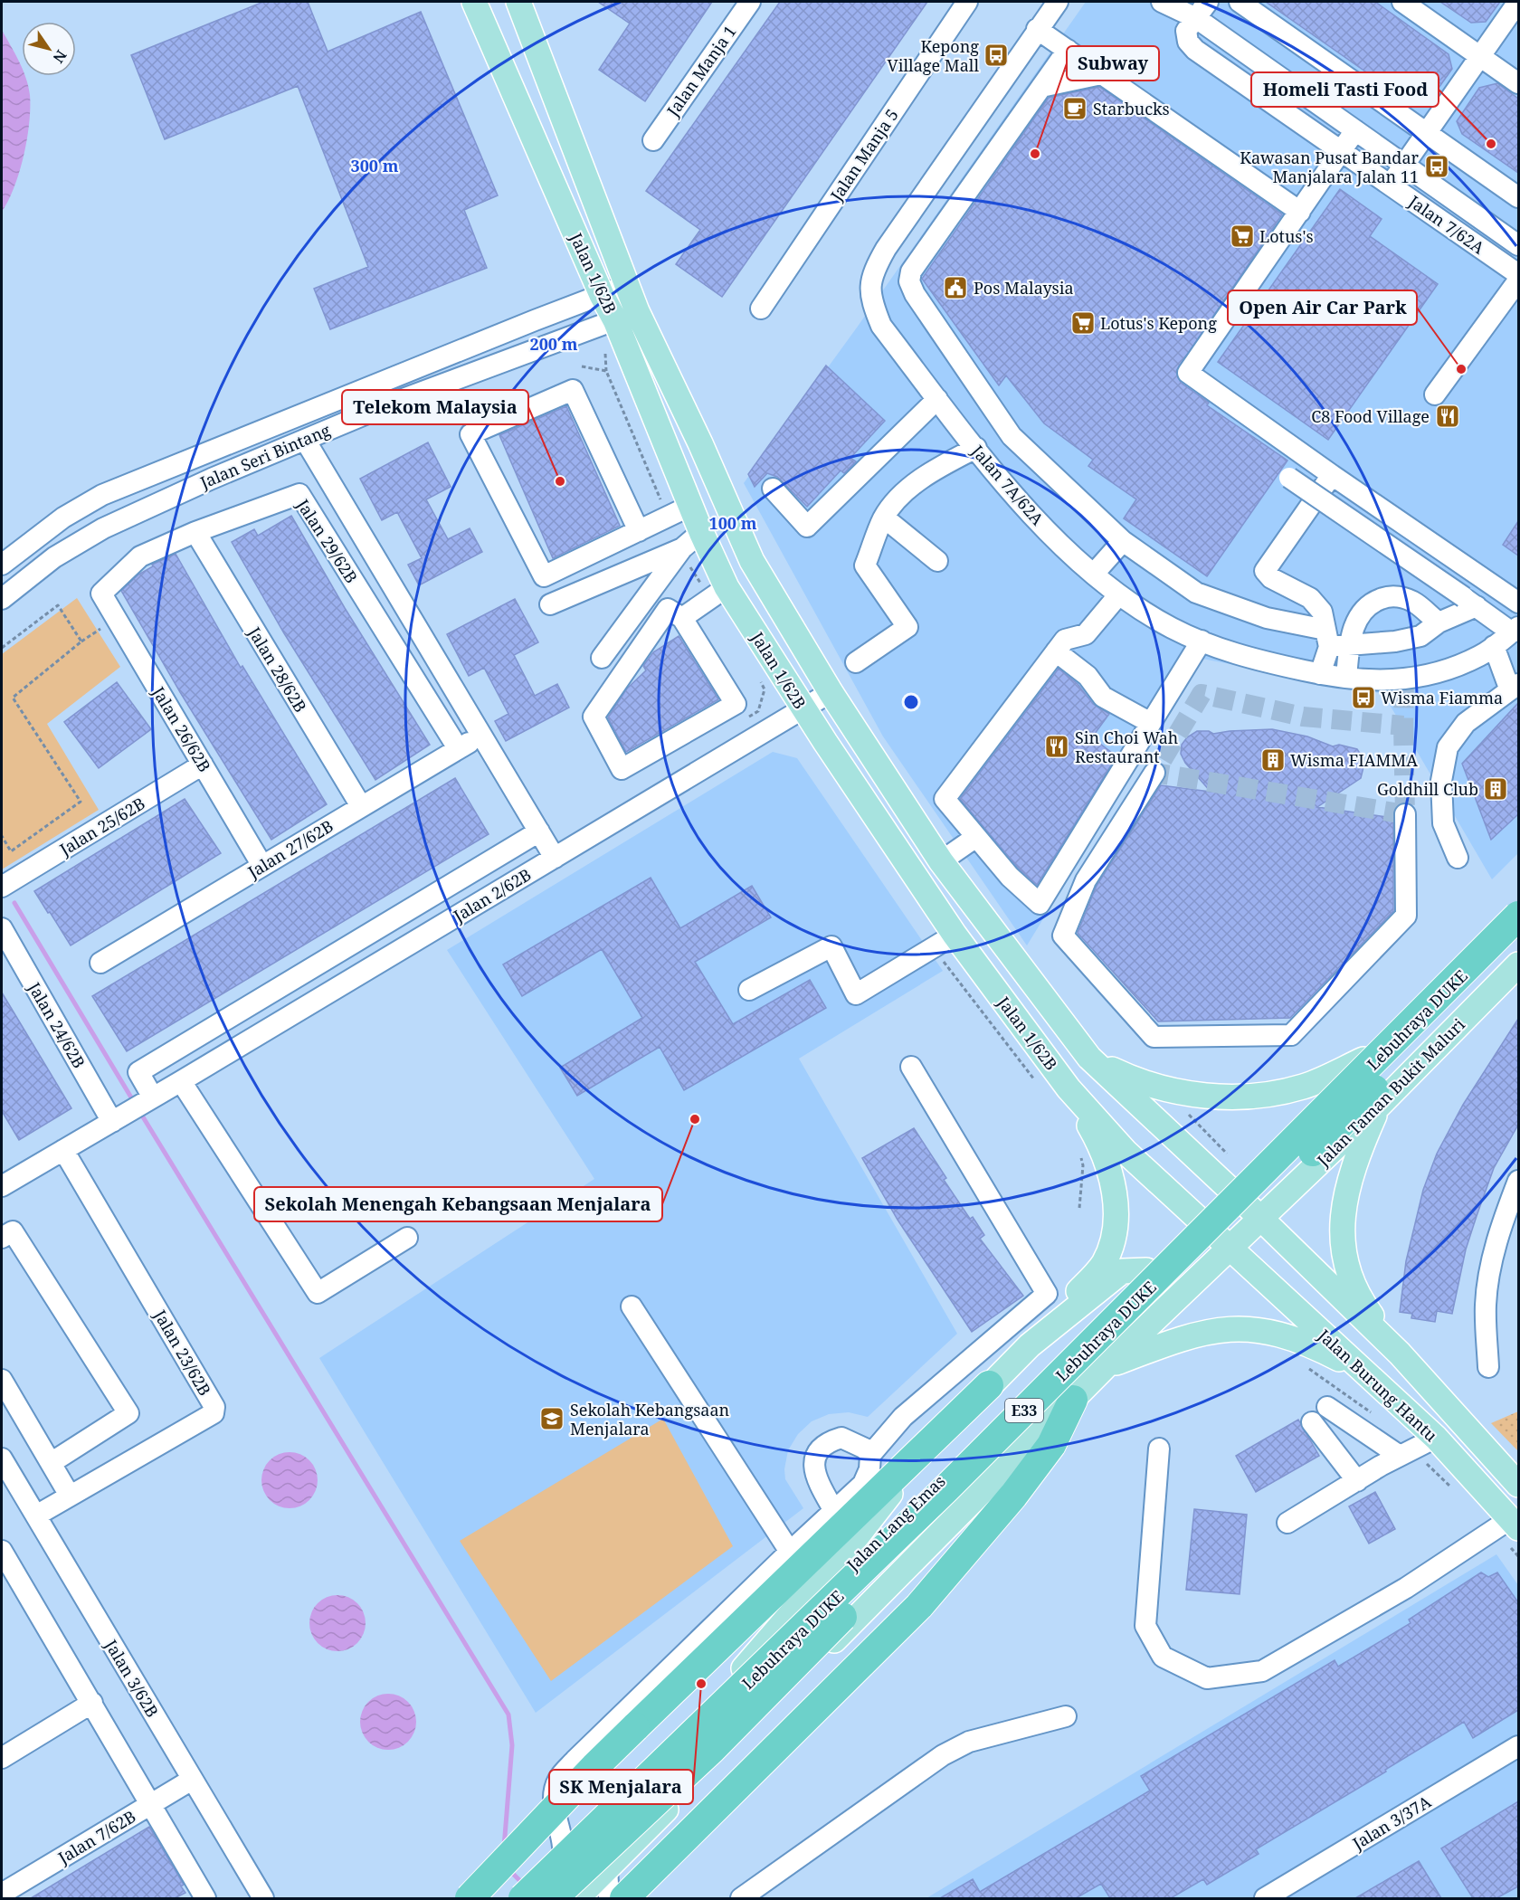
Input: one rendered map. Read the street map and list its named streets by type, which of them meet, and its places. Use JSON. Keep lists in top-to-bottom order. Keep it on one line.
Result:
{"streets":{"highway":["Lebuhraya DUKE","E33"],"main road":["Jalan 1/62B","Jalan Taman Bukit Maluri","Jalan Burung Hantu","Jalan Lang Emas"],"street":["Jalan Manja 1","Jalan Manja 5","Jalan 7/62A","Jalan Seri Bintang","Jalan 7A/62A","Jalan 29/62B","Jalan 28/62B","Jalan 26/62B","Jalan 25/62B","Jalan 27/62B","Jalan 2/62B","Jalan 24/62B","Jalan 23/62B","Jalan 3/62B","Jalan 3/37A","Jalan 7/62B"]},"crossings":[["Jalan 1/62B","Jalan Seri Bintang"],["Jalan 1/62B","Jalan 2/62B"],["Jalan 1/62B","Jalan Taman Bukit Maluri"],["Jalan 1/62B","Jalan Burung Hantu"],["Jalan 1/62B","Jalan Lang Emas"],["Jalan Seri Bintang","Jalan 29/62B"],["Jalan 29/62B","Jalan 28/62B"],["Jalan 29/62B","Jalan 26/62B"],["Jalan 29/62B","Jalan 27/62B"],["Jalan 29/62B","Jalan 2/62B"],["Jalan 28/62B","Jalan 27/62B"],["Jalan 26/62B","Jalan 25/62B"],["Jalan 26/62B","Jalan 27/62B"],["Jalan 2/62B","Jalan 24/62B"],["Jalan 2/62B","Jalan 23/62B"],["Lebuhraya DUKE","Jalan Lang Emas"],["Jalan Taman Bukit Maluri","Jalan Burung Hantu"],["Jalan 3/62B","Jalan 7/62B"]],"places":{"bus stop":["Kepong Village Mall","Kawasan Pusat Bandar Manjalara Jalan 11","Wisma Fiamma"],"cafe":["Starbucks"],"other":["Homeli Tasti Food","Subway","Open Air Car Park","Telekom Malaysia","Sekolah Menengah Kebangsaan Menjalara","SK Menjalara"],"supermarket":["Lotus's","Lotus's Kepong"],"public building":["Pos Malaysia"],"restaurant":["C8 Food Village","Sin Choi Wah Restaurant"],"building":["Wisma FIAMMA","Goldhill Club"],"school or university":["Sekolah Kebangsaan Menjalara"]},"north":"bottom right","rings":["300 m","200 m","100 m"]}
